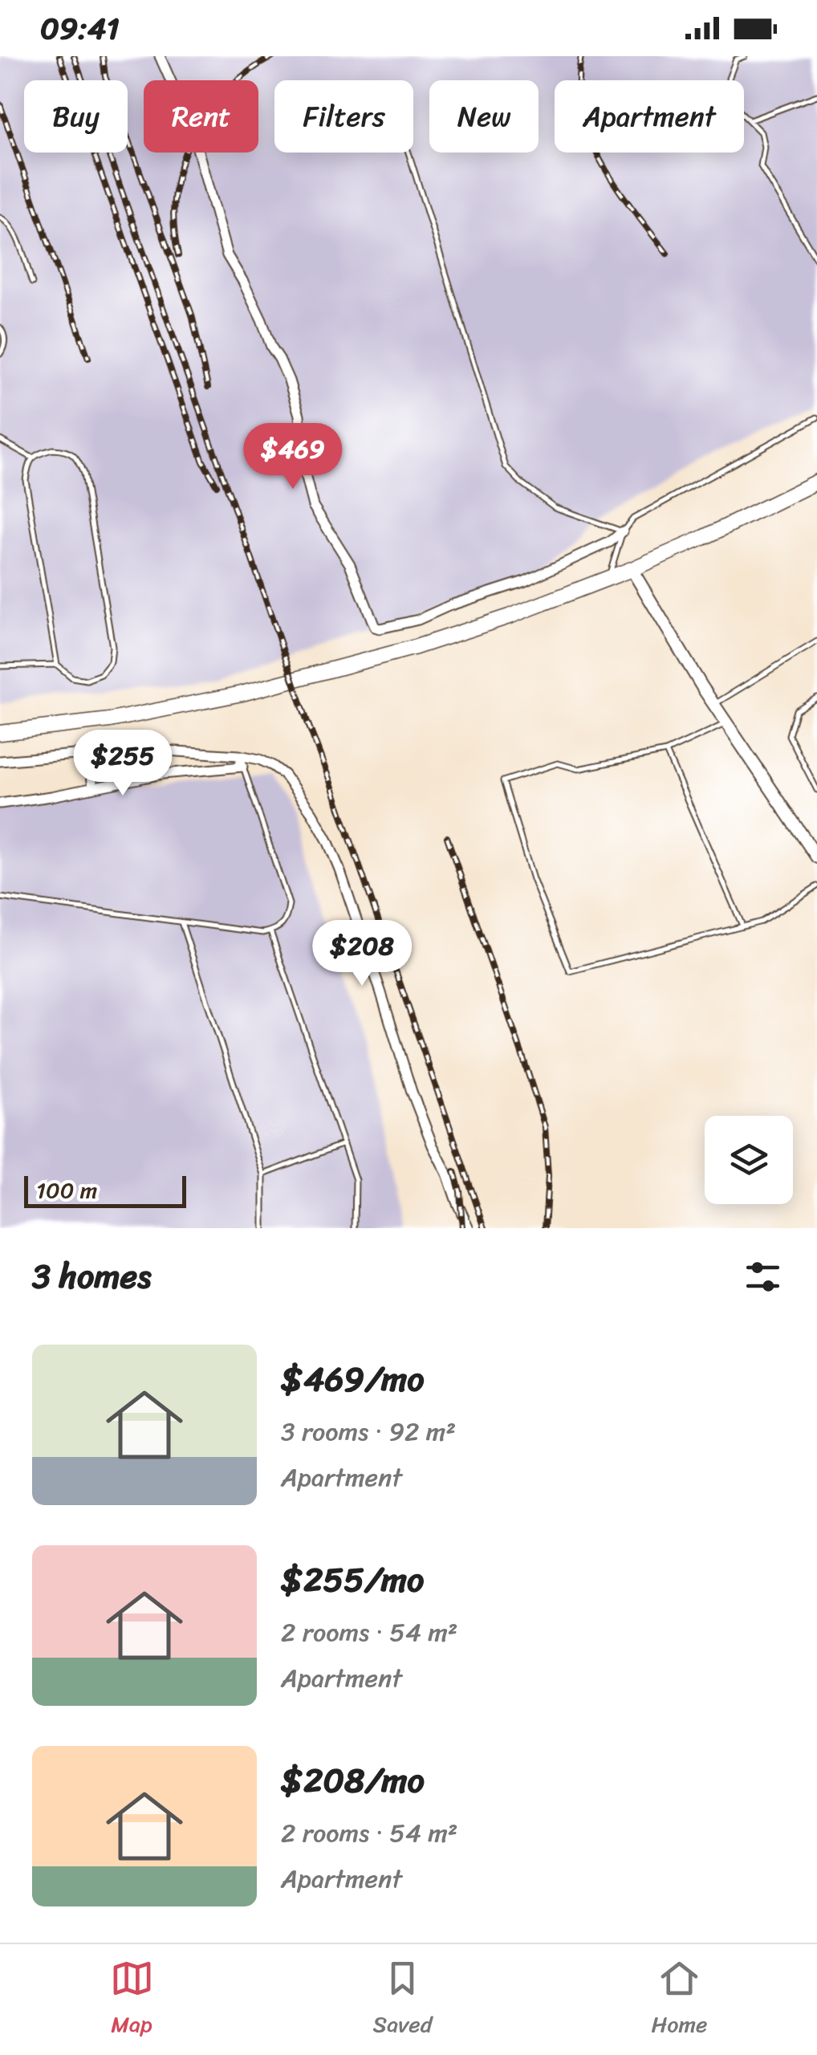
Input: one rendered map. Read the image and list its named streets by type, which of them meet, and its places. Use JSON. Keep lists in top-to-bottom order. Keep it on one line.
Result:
{"scale_bar":"100 m","page":{"status":"09:41","chip":["Buy","Rent","Filters","New","Apartment"],"price":["$469","$255","$208"],"scale":"100 m","heading":"3 homes","list":[{"name":"$469/mo","note":"3 rooms · 92 m² · Apartment"},{"name":"$255/mo","note":"2 rooms · 54 m² · Apartment"},{"name":"$208/mo","note":"2 rooms · 54 m² · Apartment"}],"tabs":["Map","Saved","Home"]}}
